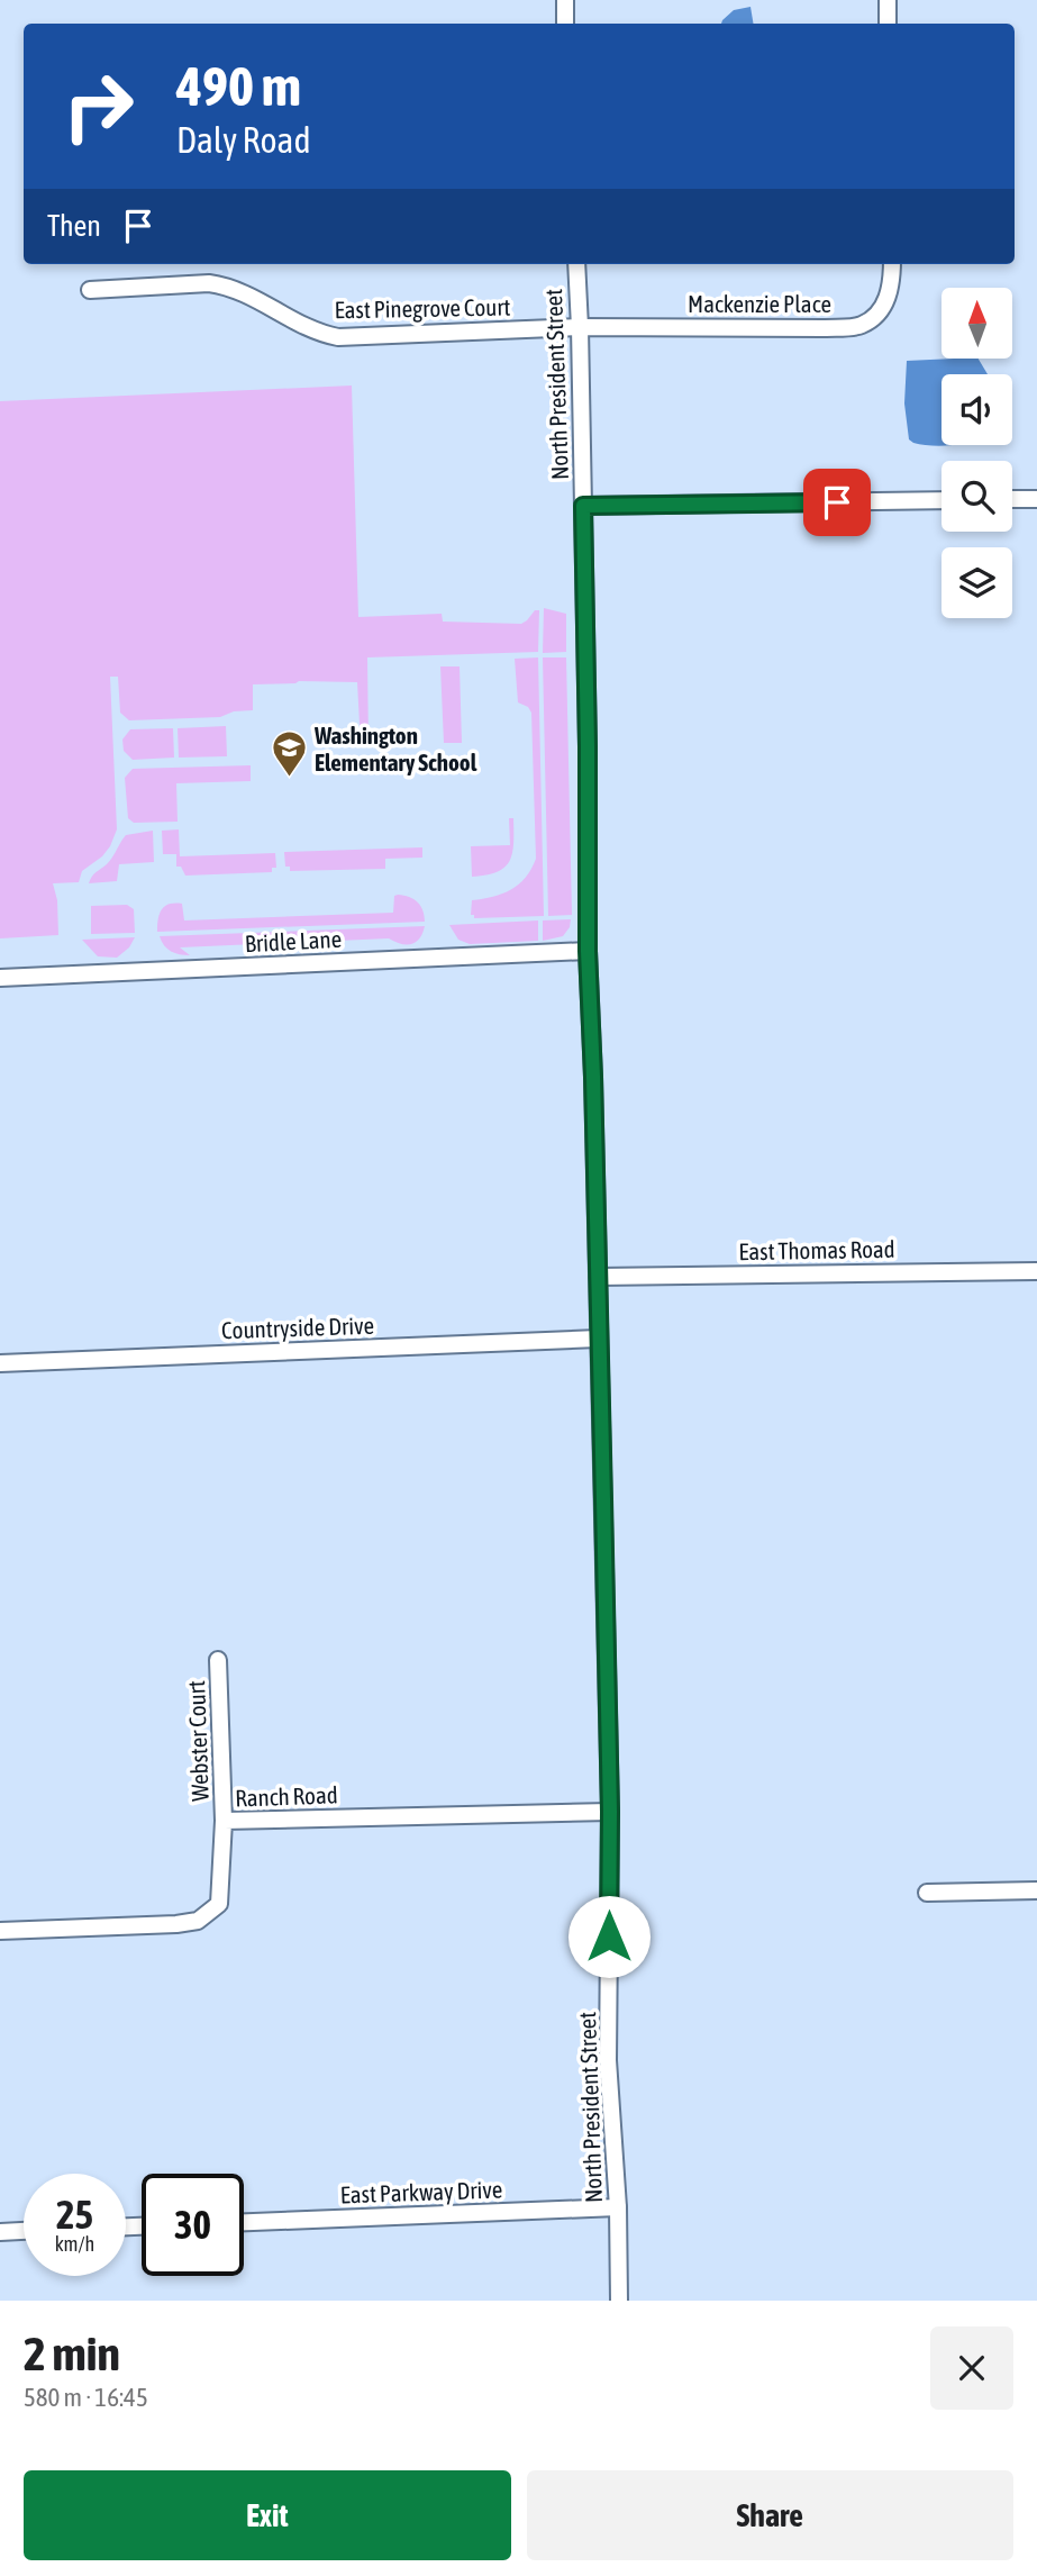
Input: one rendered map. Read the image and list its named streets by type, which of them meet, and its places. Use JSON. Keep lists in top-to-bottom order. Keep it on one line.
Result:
{"streets":{"street":["Mackenzie Place","East Pinegrove Court","North President Street","Bridle Lane","East Thomas Road","Countryside Drive","Webster Court","Ranch Road","East Parkway Drive"]},"crossings":[["Mackenzie Place","East Pinegrove Court"],["Mackenzie Place","North President Street"],["East Pinegrove Court","North President Street"],["North President Street","Bridle Lane"],["North President Street","East Thomas Road"],["North President Street","Countryside Drive"],["North President Street","Ranch Road"],["North President Street","East Parkway Drive"],["Webster Court","Ranch Road"]],"places":{"school or university":["Washington Elementary School"]},"north":"top","page":{"turn":["490 m","Daly Road"],"then":"Then","speed":"25 km/h","limit":"30","heading":["2 min","580 m · 16:45"],"buttons":["Exit","Share"]}}
